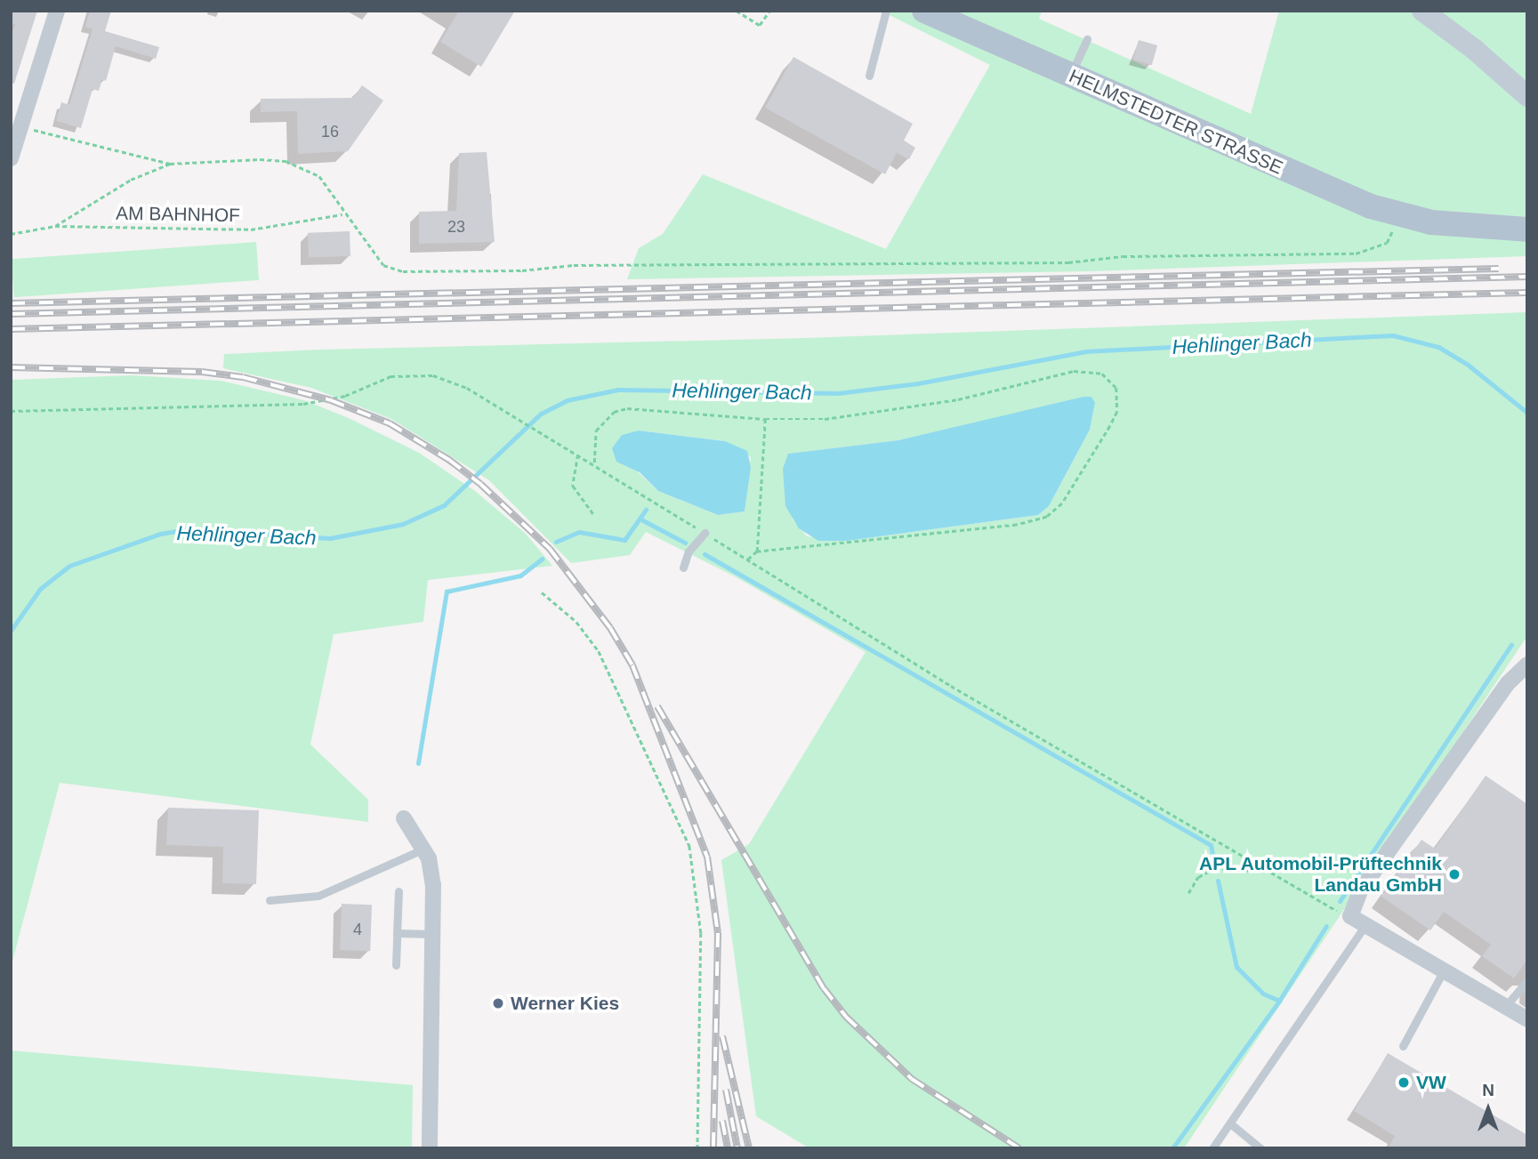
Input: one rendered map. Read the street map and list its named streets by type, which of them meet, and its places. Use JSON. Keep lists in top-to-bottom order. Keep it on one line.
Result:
{"streets":{"main road":["HELMSTEDTER STRASSE"],"path":["AM BAHNHOF"]},"water":["Hehlinger Bach"],"places":["APL Automobil-Prüftechnik Landau GmbH","Werner Kies","VW"],"house_numbers":["16","23","4"],"north":"top"}
